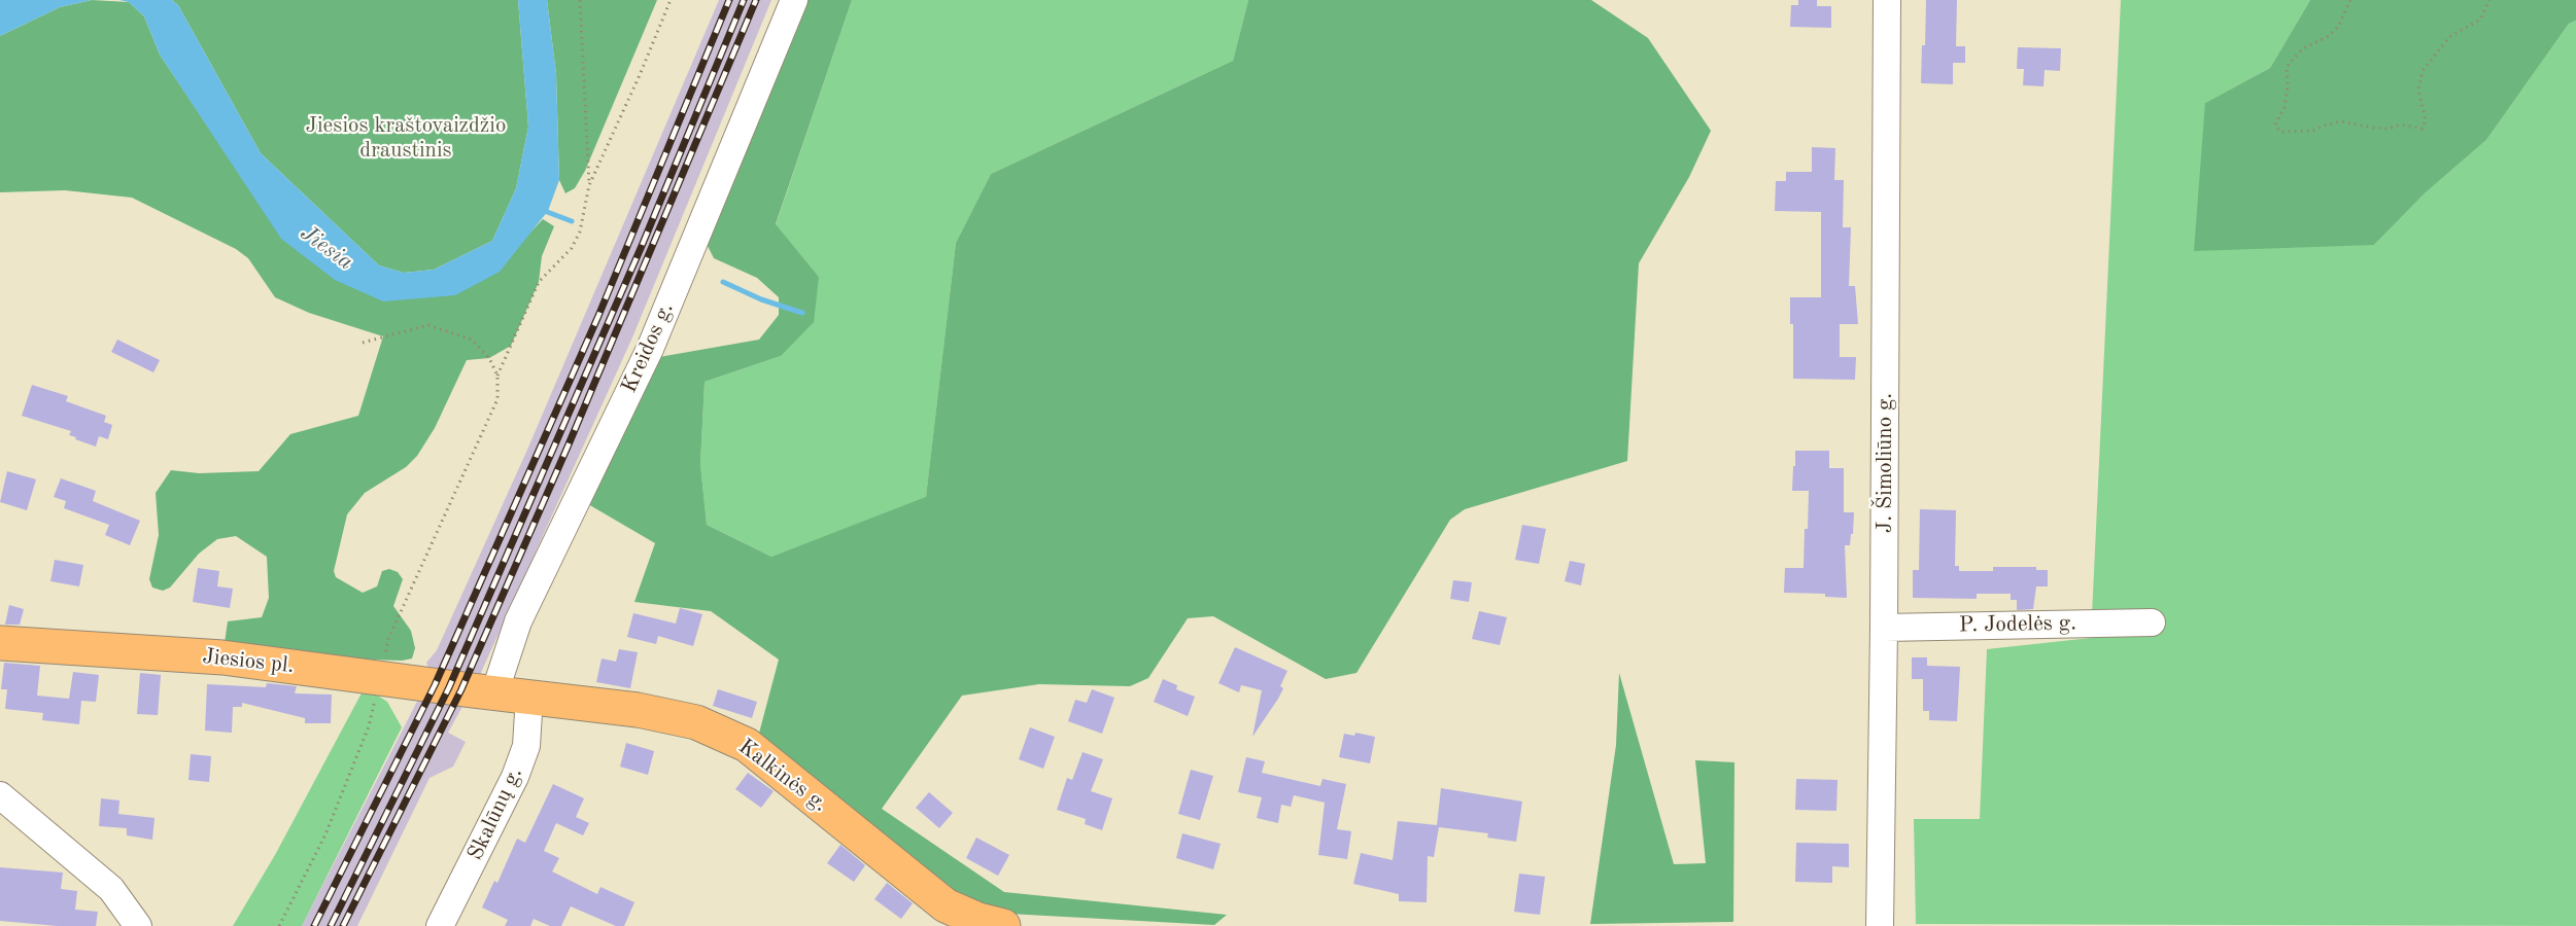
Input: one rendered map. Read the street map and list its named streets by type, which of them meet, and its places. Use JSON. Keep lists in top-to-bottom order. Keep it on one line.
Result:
{"streets":{"main road":["Jiesios pl.","Kalkinės g."],"street":["Kreidos g.","J. Šimoliūno g.","P. Jodelės g.","Skalūnų g."]},"crossings":[["Kreidos g.","Jiesios pl."],["Kreidos g.","Kalkinės g."],["J. Šimoliūno g.","P. Jodelės g."],["Jiesios pl.","Kalkinės g."],["Kalkinės g.","Skalūnų g."]],"water":["Jiesia"],"parks":["Jiesios kraštovaizdžio draustinis"]}
